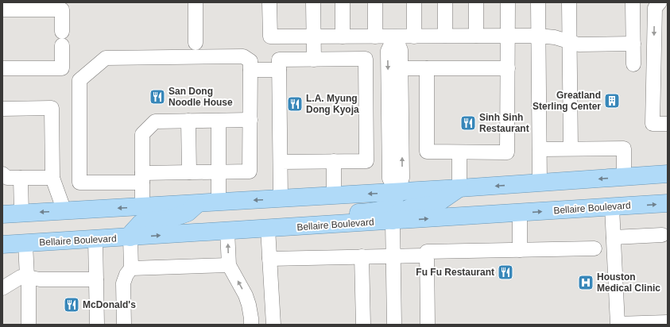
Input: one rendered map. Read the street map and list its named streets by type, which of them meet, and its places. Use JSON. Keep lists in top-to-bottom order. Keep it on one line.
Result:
{"streets":{"main road":["Bellaire Boulevard"]},"places":{"restaurant":["San Dong Noodle House","L.A. Myung Dong Kyoja","Sinh Sinh Restaurant","Fu Fu Restaurant","McDonald's"],"building":["Greatland Sterling Center"],"hospital":["Houston Medical Clinic"]}}
